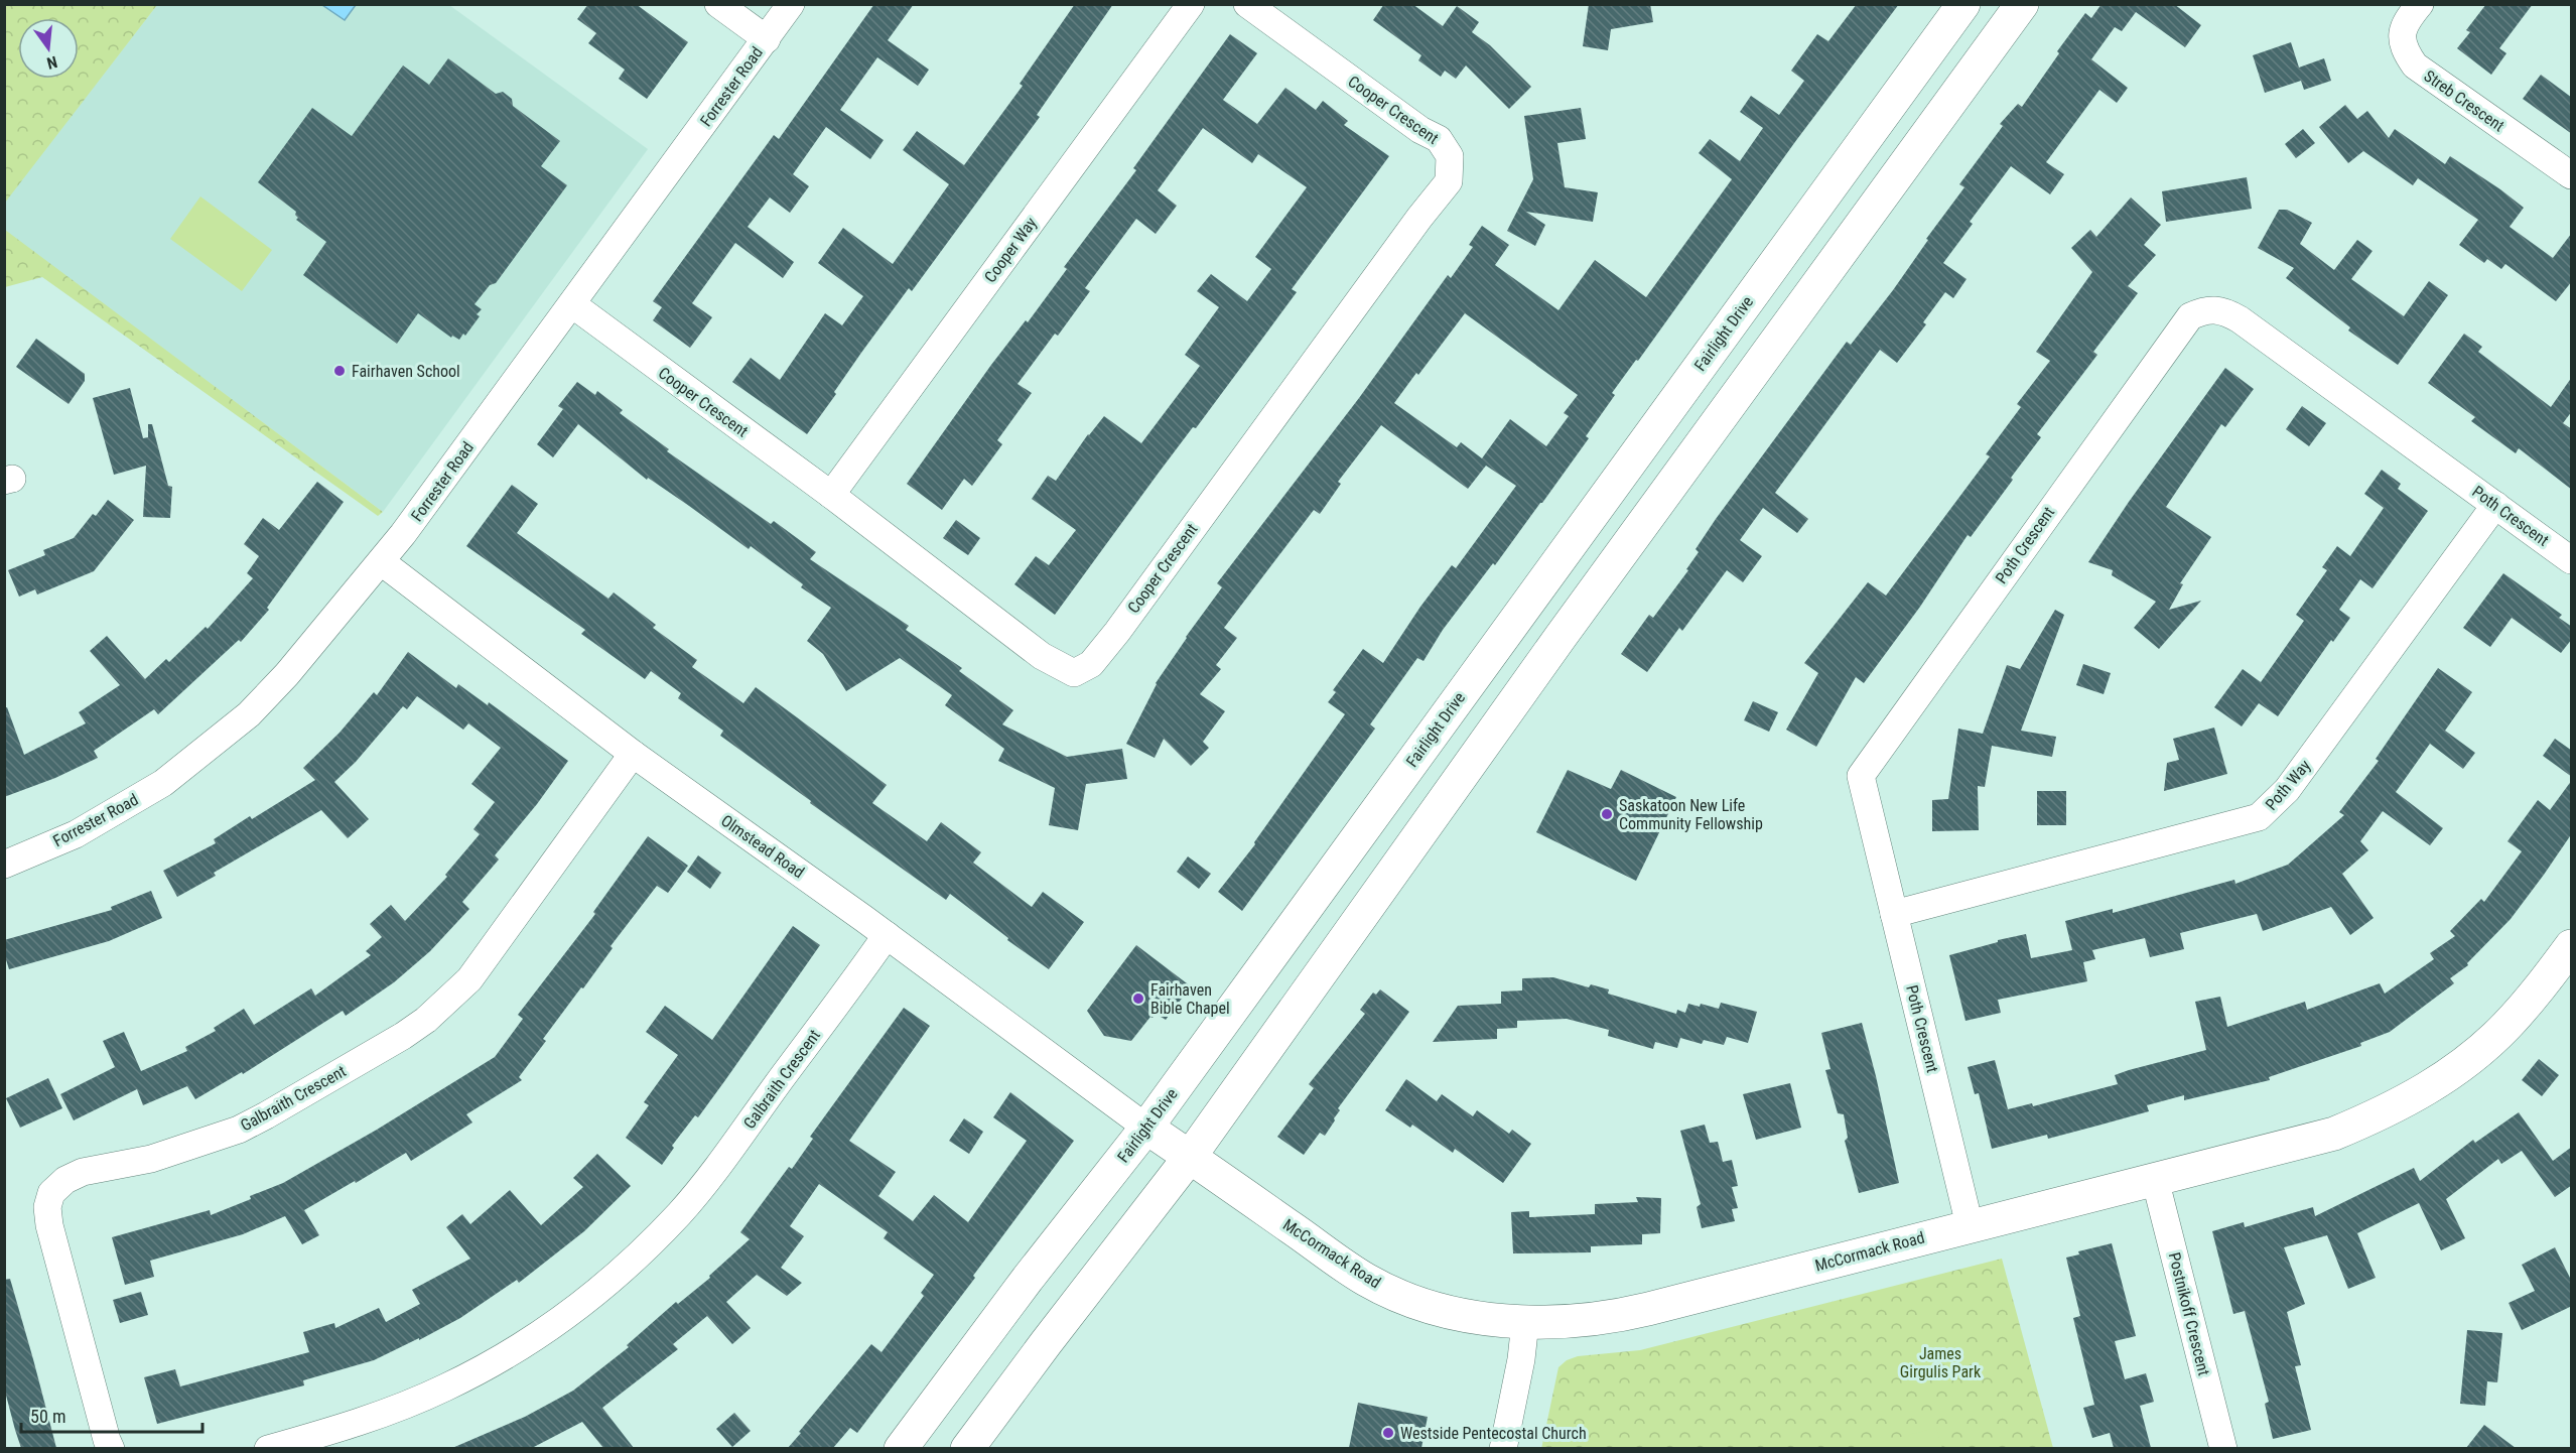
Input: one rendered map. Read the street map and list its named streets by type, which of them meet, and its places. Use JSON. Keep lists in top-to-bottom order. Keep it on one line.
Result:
{"streets":{"main road":["Fairlight Drive","McCormack Road"],"street":["Forrester Road","Streb Crescent","Cooper Crescent","Cooper Way","Poth Crescent","Poth Way","Olmstead Road","Galbraith Crescent","Postnikoff Crescent"]},"crossings":[["Forrester Road","Cooper Crescent"],["Forrester Road","Olmstead Road"],["Cooper Crescent","Cooper Way"],["Fairlight Drive","Olmstead Road"],["Fairlight Drive","McCormack Road"],["Poth Crescent","Poth Way"],["Poth Crescent","McCormack Road"],["Olmstead Road","Galbraith Crescent"],["Olmstead Road","McCormack Road"],["McCormack Road","Postnikoff Crescent"]],"parks":["James Girgulis Park"],"places":["Fairhaven School","Saskatoon New Life Community Fellowship","Fairhaven Bible Chapel","Westside Pentecostal Church"],"scale_bar":"50 m","north":"bottom"}
